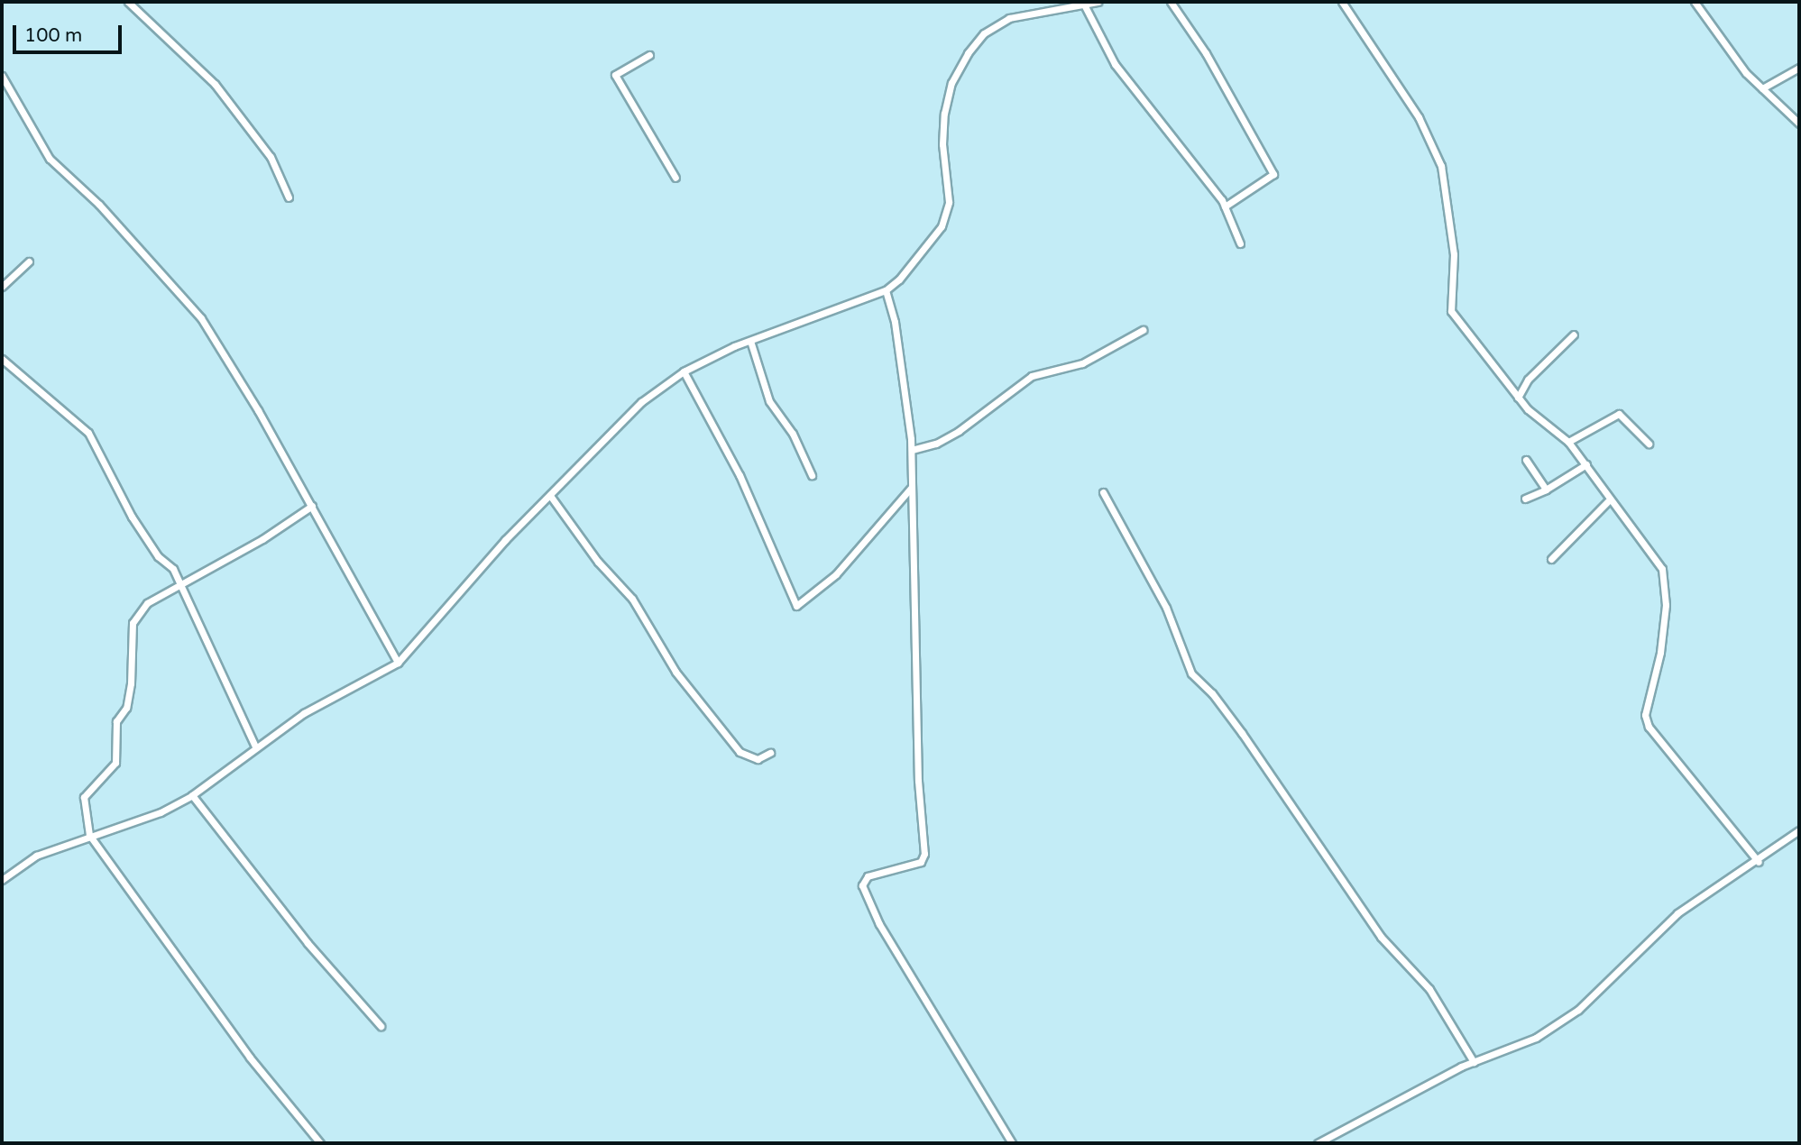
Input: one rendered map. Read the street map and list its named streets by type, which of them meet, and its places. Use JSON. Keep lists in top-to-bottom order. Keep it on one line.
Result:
{"scale_bar":"100 m"}
